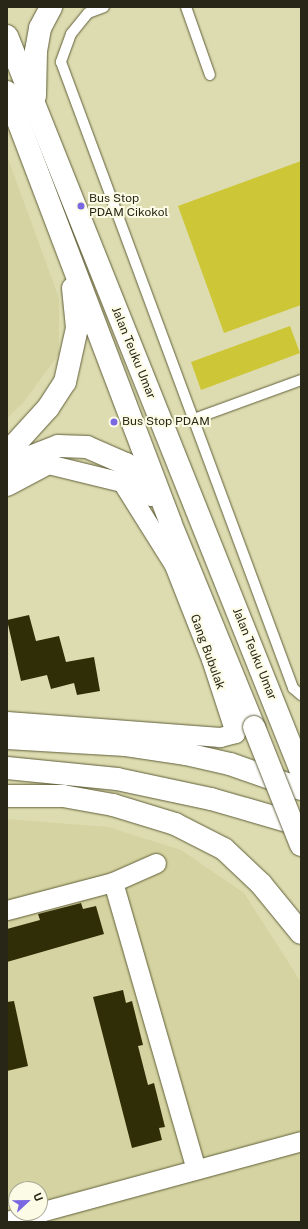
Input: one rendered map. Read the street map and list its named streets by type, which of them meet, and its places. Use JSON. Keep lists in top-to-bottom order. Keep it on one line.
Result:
{"streets":{"main road":["Jalan Teuku Umar"],"street":["Gang Bubulak"]},"places":["Bus Stop PDAM Cikokol","Bus Stop PDAM"],"north":"right"}
